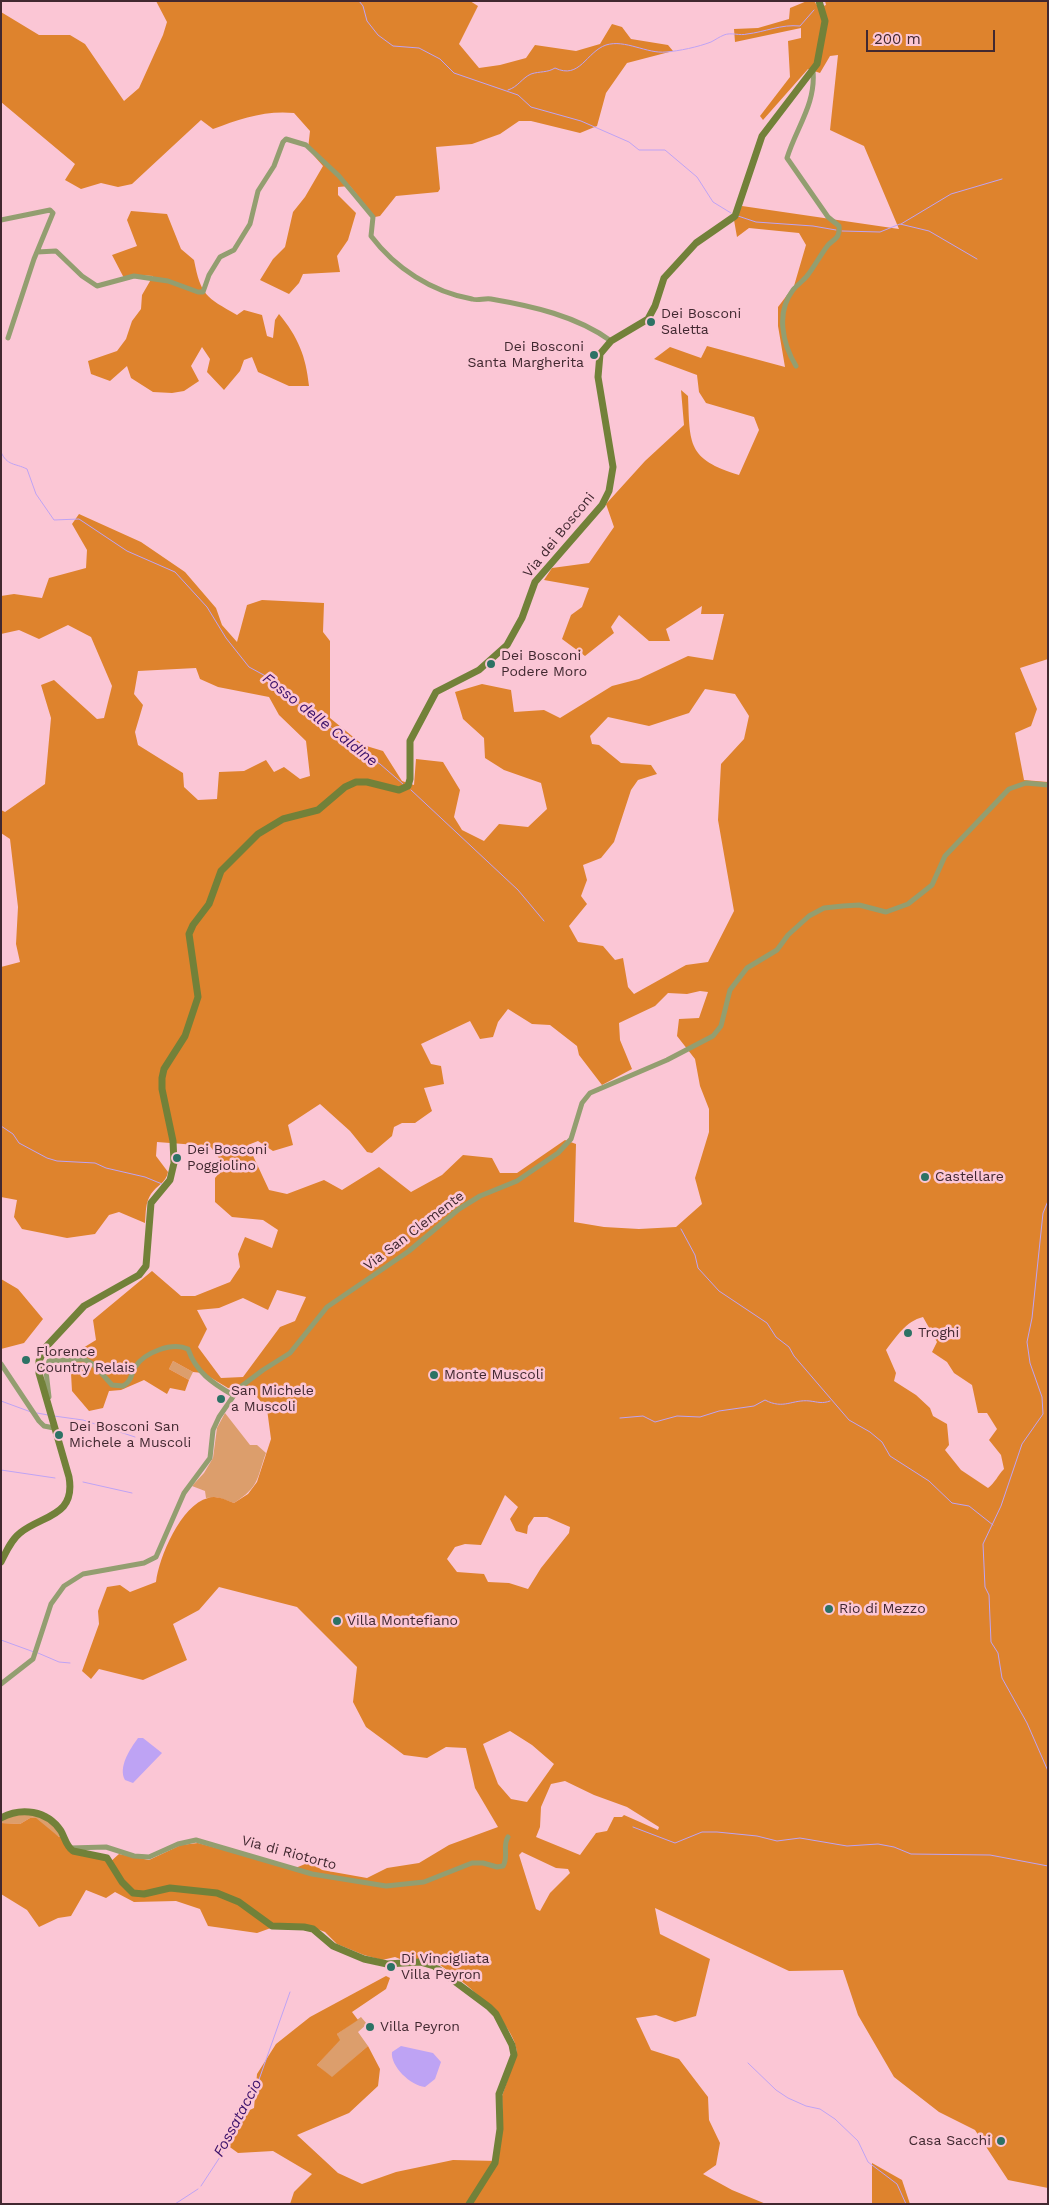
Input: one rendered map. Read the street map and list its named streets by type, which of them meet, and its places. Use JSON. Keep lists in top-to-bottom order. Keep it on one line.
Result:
{"streets":{"main road":["Via dei Bosconi"],"street":["Via San Clemente","Via di Riotorto"]},"water":["Fosso delle Caldine","Fossataccio"],"places":["Dei Bosconi Saletta","Dei Bosconi Santa Margherita","Dei Bosconi Podere Moro","Dei Bosconi Poggiolino","Castellare","Troghi","Florence Country Relais","Monte Muscoli","San Michele a Muscoli","Dei Bosconi San Michele a Muscoli","Rio di Mezzo","Villa Montefiano","Di Vincigliata Villa Peyron","Villa Peyron","Casa Sacchi"],"scale_bar":"200 m"}
